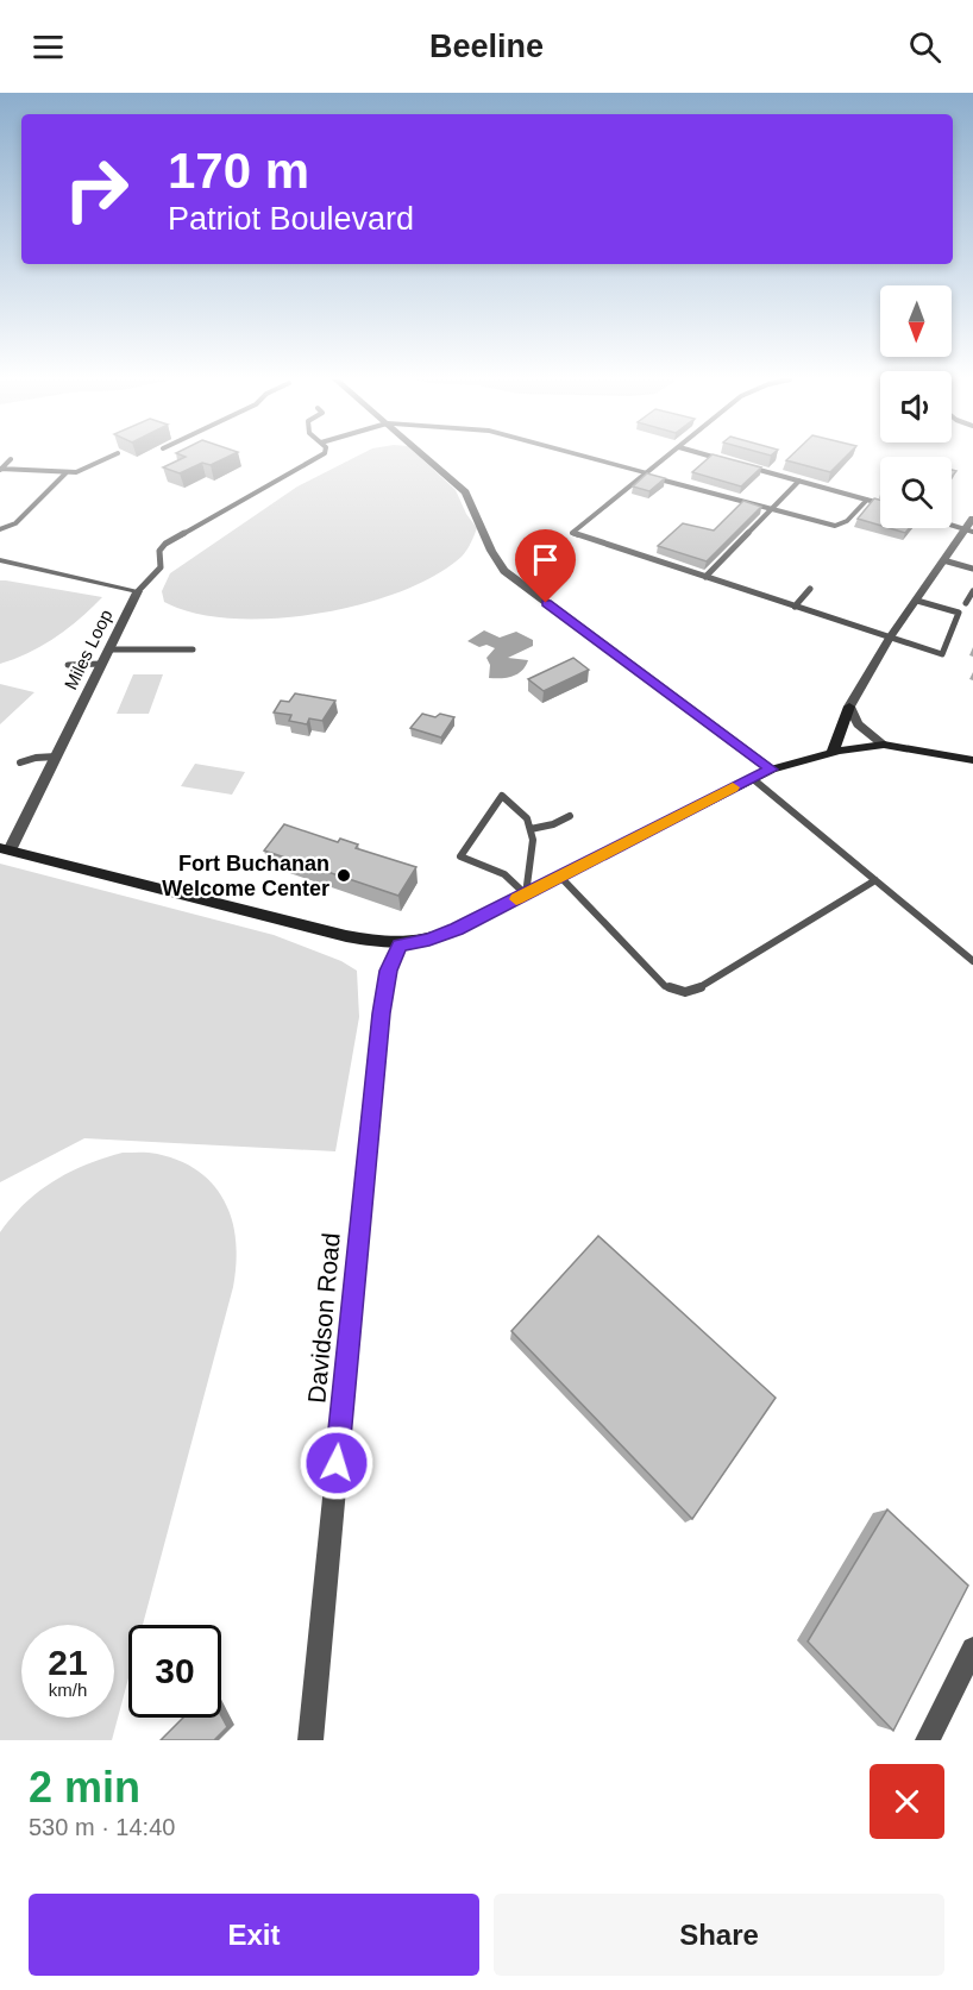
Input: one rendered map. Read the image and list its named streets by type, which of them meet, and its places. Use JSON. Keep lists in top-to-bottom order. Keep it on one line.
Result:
{"streets":{"street":["Miles Loop","Davidson Road"]},"places":["Fort Buchanan Welcome Center"],"north":"bottom","page":{"header":"Beeline","turn":["170 m","Patriot Boulevard"],"speed":"21 km/h","limit":"30","heading":["2 min","530 m · 14:40"],"buttons":["Exit","Share"]}}
